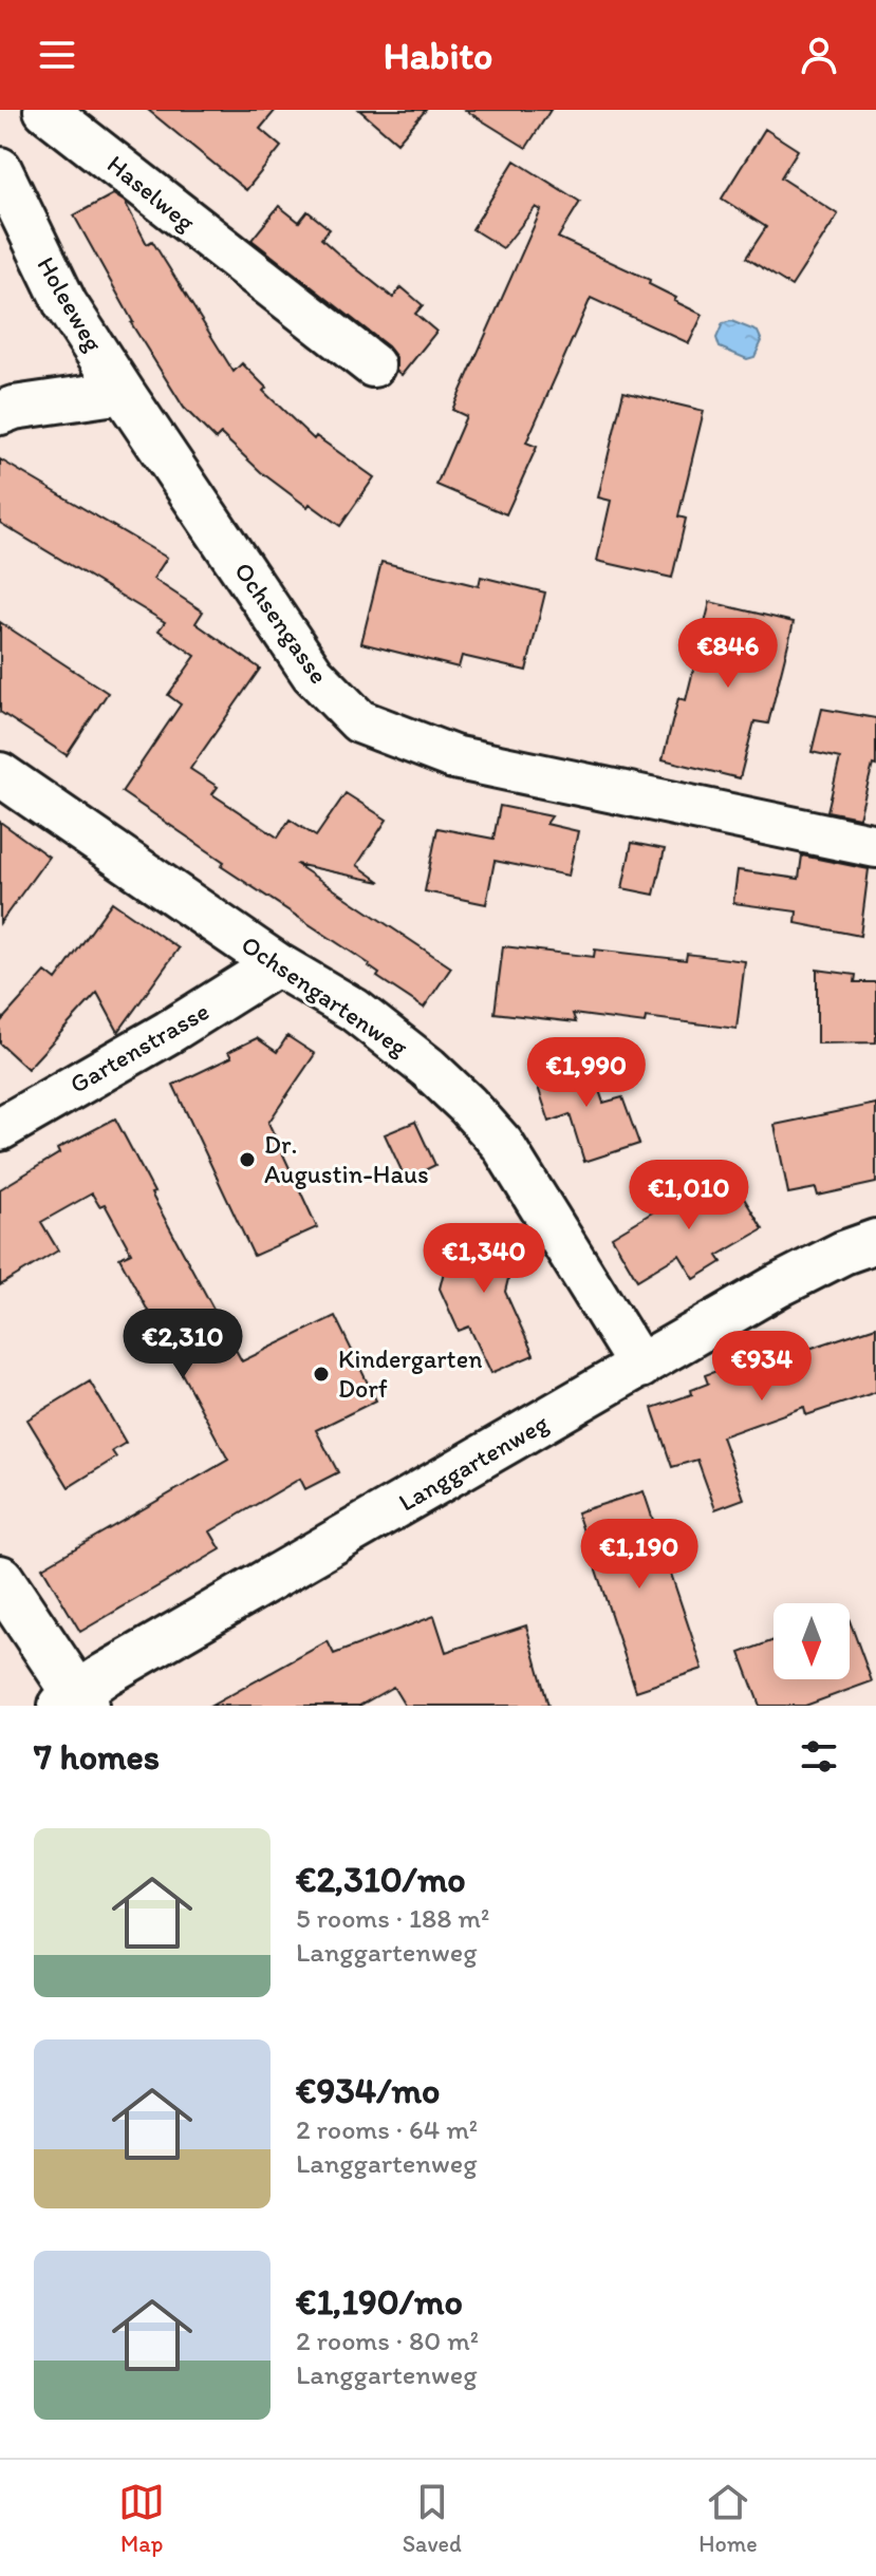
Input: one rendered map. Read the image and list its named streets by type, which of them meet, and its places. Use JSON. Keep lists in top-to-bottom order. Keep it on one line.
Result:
{"streets":{"street":["Haselweg","Holeeweg","Ochsengasse","Ochsengartenweg","Gartenstrasse","Langgartenweg"]},"crossings":[["Holeeweg","Ochsengasse"],["Ochsengartenweg","Gartenstrasse"],["Ochsengartenweg","Langgartenweg"]],"places":["Dr. Augustin-Haus","Kindergarten Dorf"],"north":"bottom","page":{"header":"Habito","price":["€846","€1,990","€1,010","€1,340","€2,310","€934","€1,190"],"heading":"7 homes","list":[{"name":"€2,310/mo","note":"5 rooms · 188 m² · Langgartenweg"},{"name":"€934/mo","note":"2 rooms · 64 m² · Langgartenweg"},{"name":"€1,190/mo","note":"2 rooms · 80 m² · Langgartenweg"}],"tabs":["Map","Saved","Home"]}}
